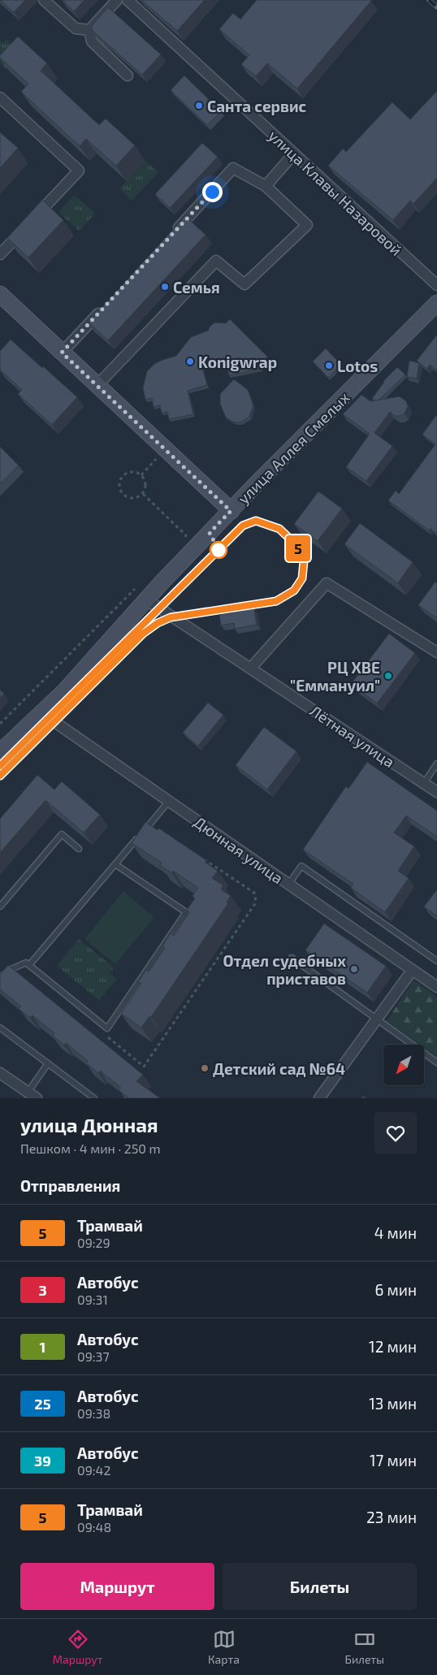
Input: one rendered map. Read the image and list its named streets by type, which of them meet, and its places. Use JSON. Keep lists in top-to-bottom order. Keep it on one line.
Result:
{"streets":{"main road":["улица Аллея Смелых"],"street":["улица Клавы Назаровой","Лётная улица","Дюнная улица"]},"crossings":[["улица Аллея Смелых","Лётная улица"],["улица Аллея Смелых","Дюнная улица"]],"places":["Санта сервис","Семья","Konigwrap","Lotos","РЦ ХВЕ \"Еммануил\"","Отдел судебных приставов","Детский сад №64"],"lines":["tram line 5"],"north":"bottom left","page":{"on_map":"5","heading":[["улица Дюнная","Пешком · 4 мин · 250 m"],"Отправления"],"list":[{"mark":"5","name":"Трамвай","note":"09:29","value":"4 мин"},{"mark":"3","name":"Автобус","note":"09:31","value":"6 мин"},{"mark":"1","name":"Автобус","note":"09:37","value":"12 мин"},{"mark":"25","name":"Автобус","note":"09:38","value":"13 мин"},{"mark":"39","name":"Автобус","note":"09:42","value":"17 мин"},{"mark":"5","name":"Трамвай","note":"09:48","value":"23 мин"}],"buttons":["Маршрут","Билеты"],"tabs":["Маршрут","Карта","Билеты"]}}
